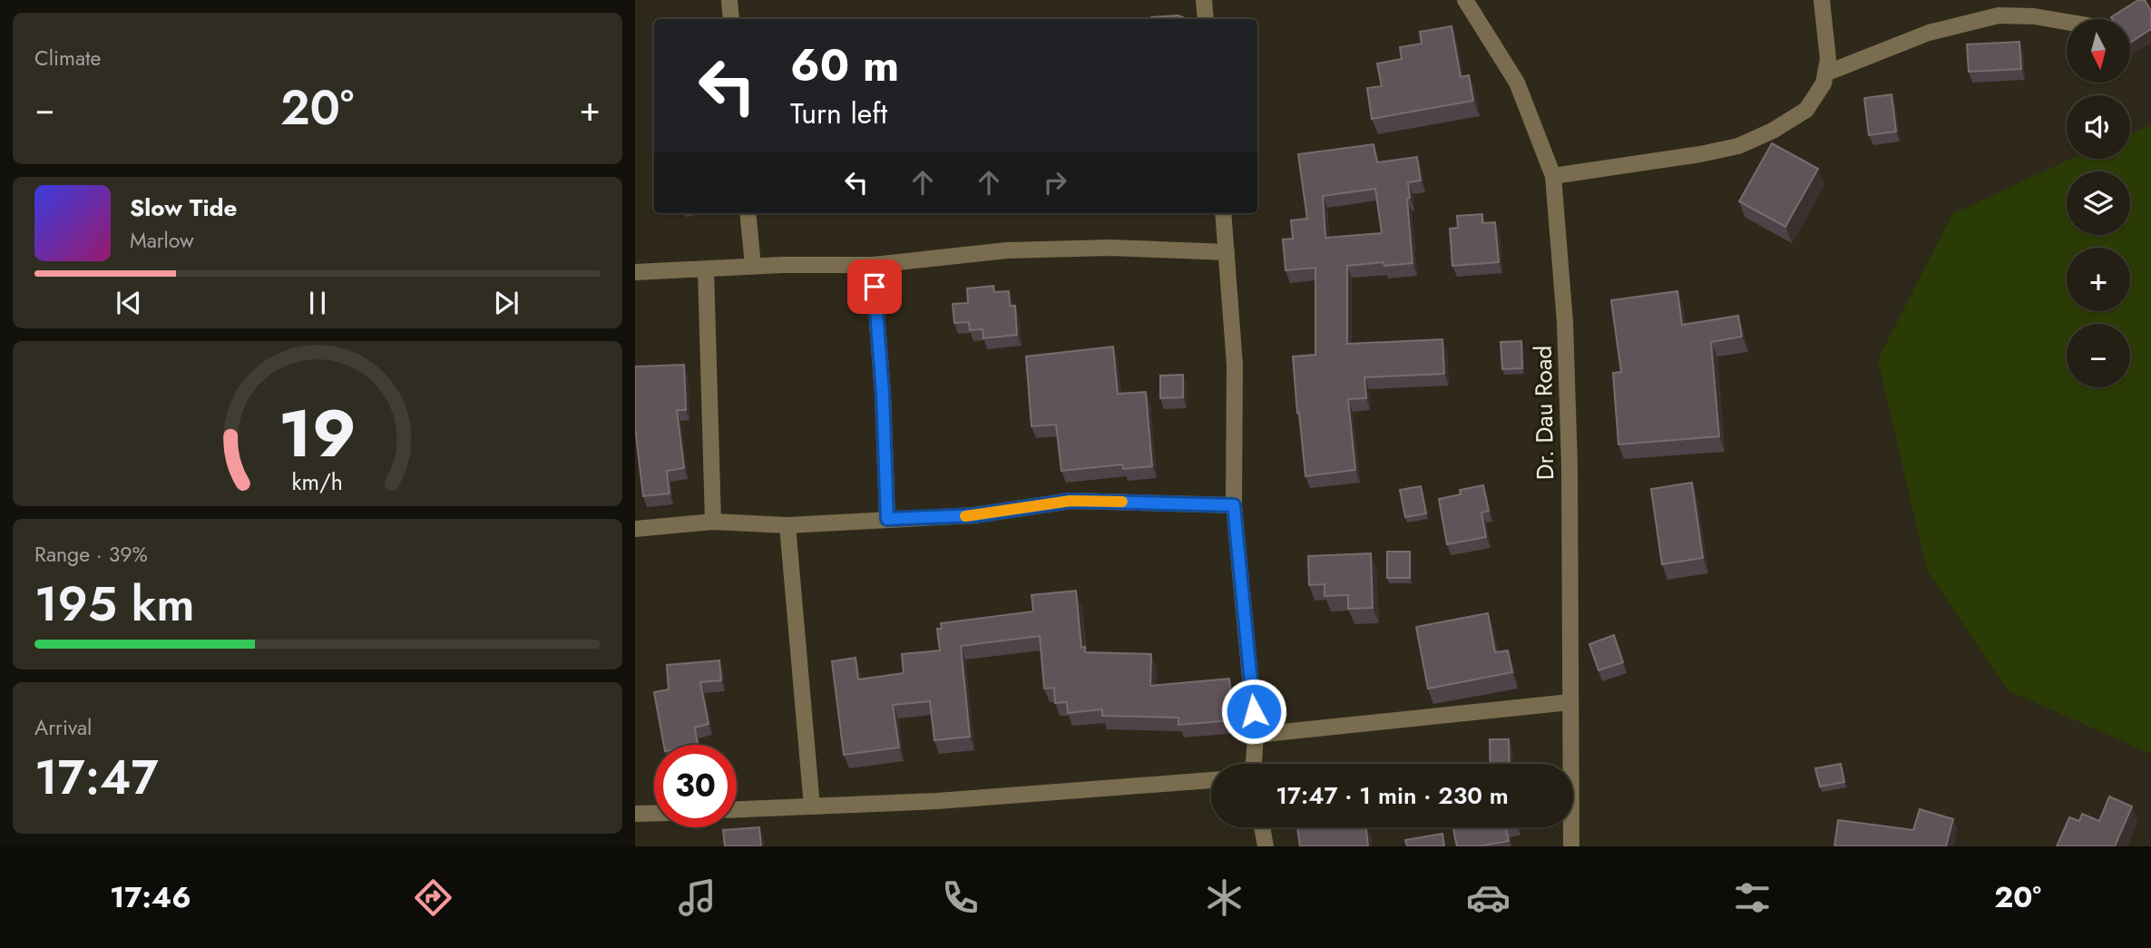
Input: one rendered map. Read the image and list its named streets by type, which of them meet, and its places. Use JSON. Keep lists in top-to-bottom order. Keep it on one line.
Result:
{"streets":{"street":["Dr. Dau Road"]},"north":"bottom","page":{"tile":["Climate",["Range · 39%","195 km"],["Arrival","17:47"]],"map_buttons":["+","−"],"turn":["60 m","Turn left"],"heat":["−","20°","+"],"song":["Slow Tide","Marlow"],"limit":"30","trip":"17:47 · 1 min · 230 m","tabs":["17:46","20°"],"gauge":["19","km/h"]}}
